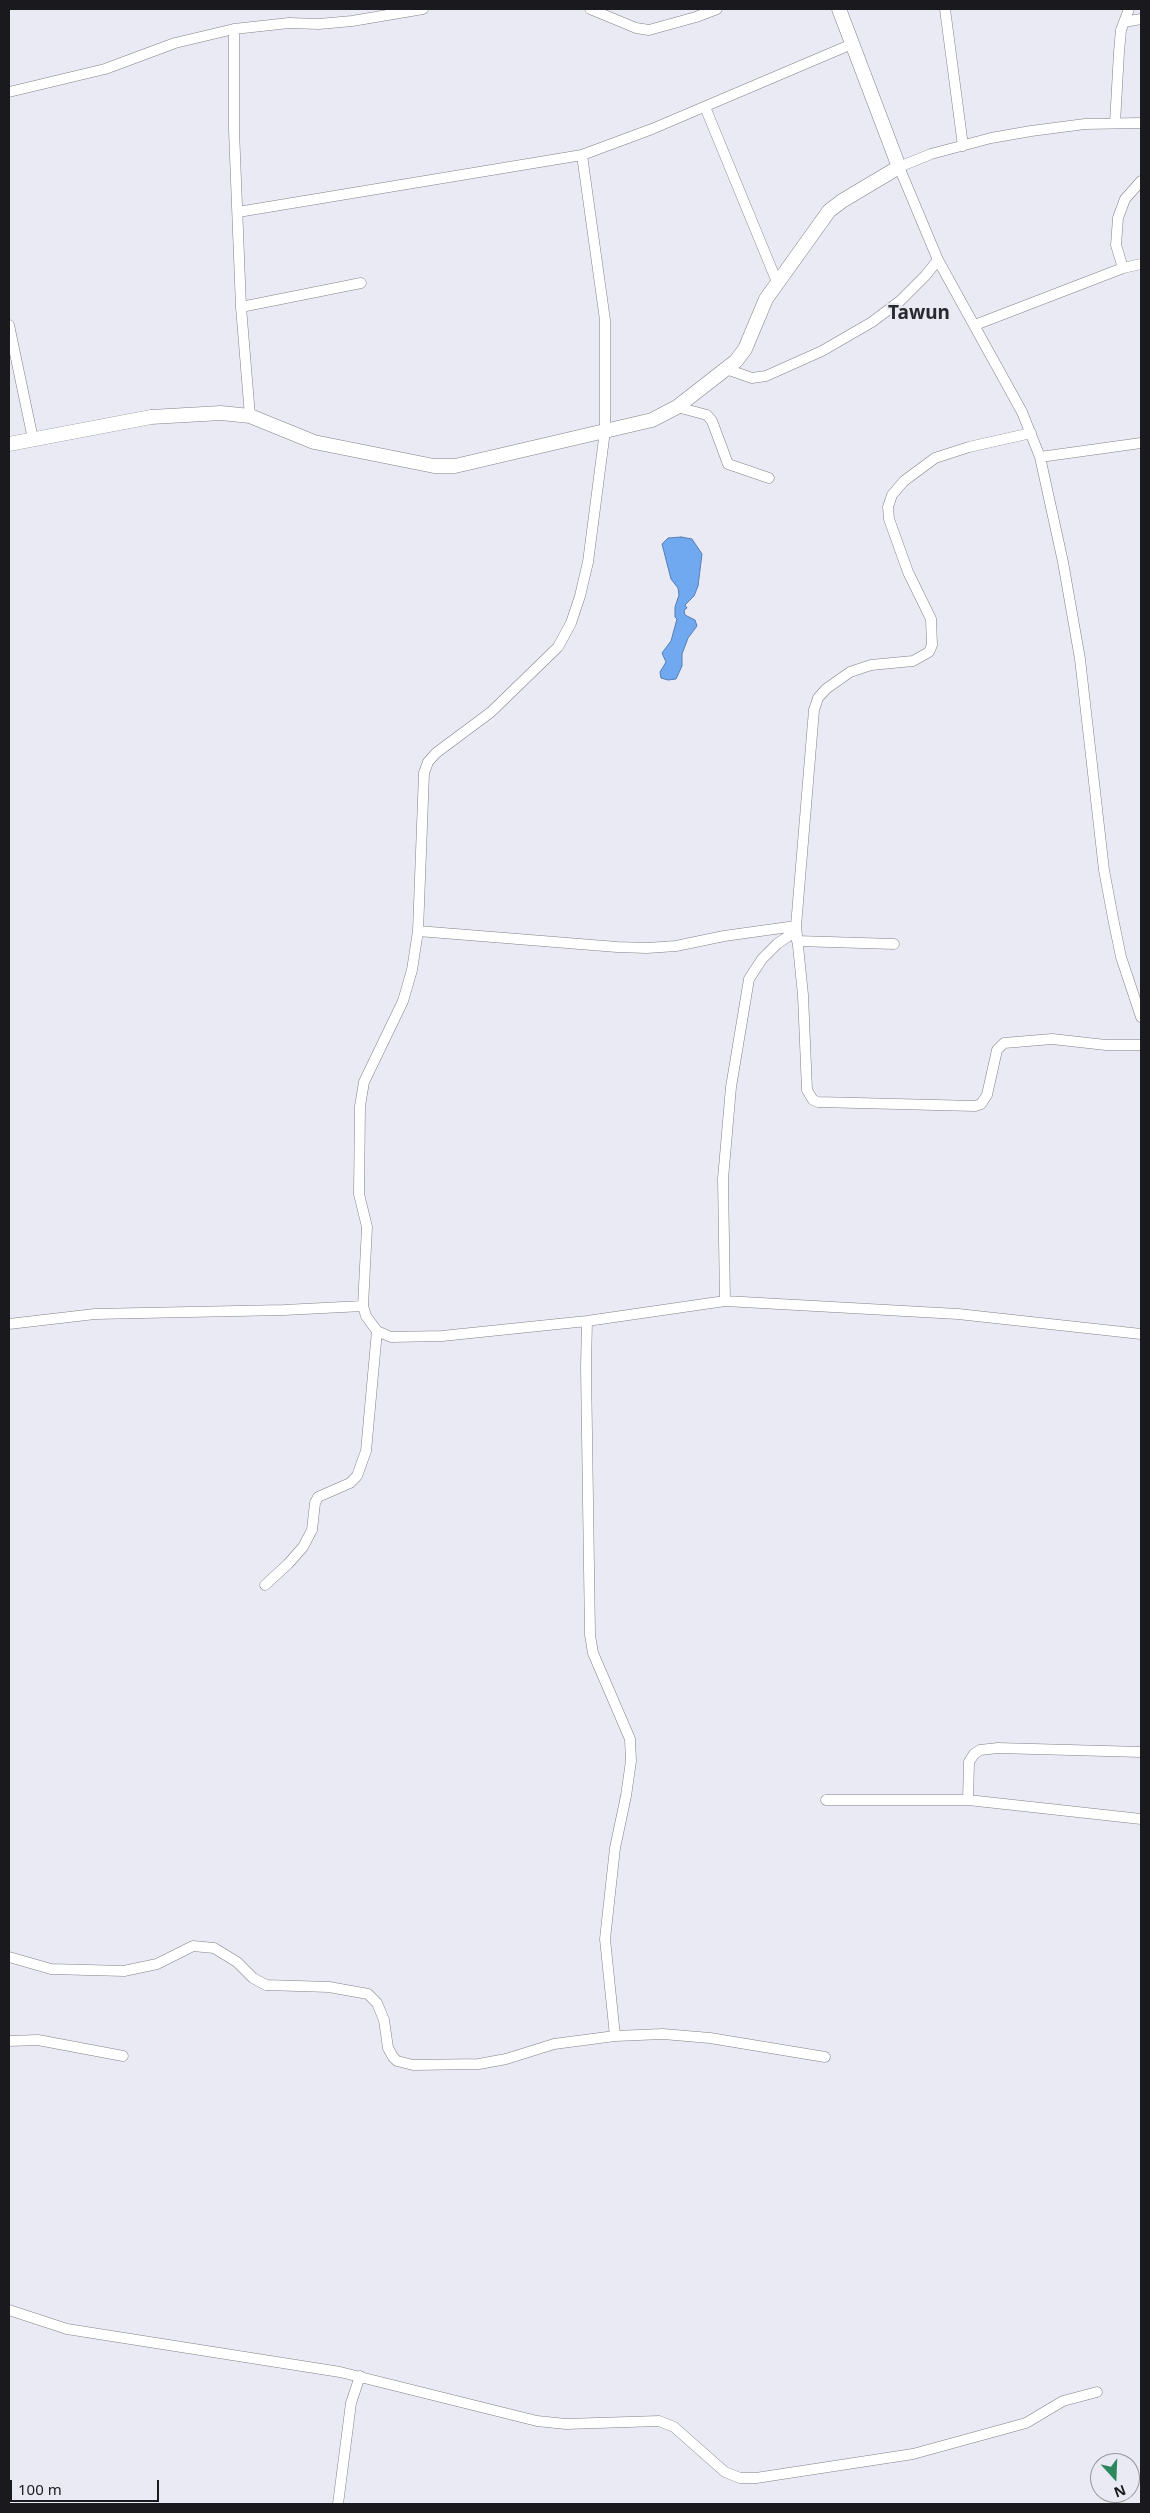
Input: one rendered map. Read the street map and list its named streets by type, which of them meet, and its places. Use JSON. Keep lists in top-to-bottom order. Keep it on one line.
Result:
{"districts":["Tawun"],"scale_bar":"100 m","north":"bottom"}
